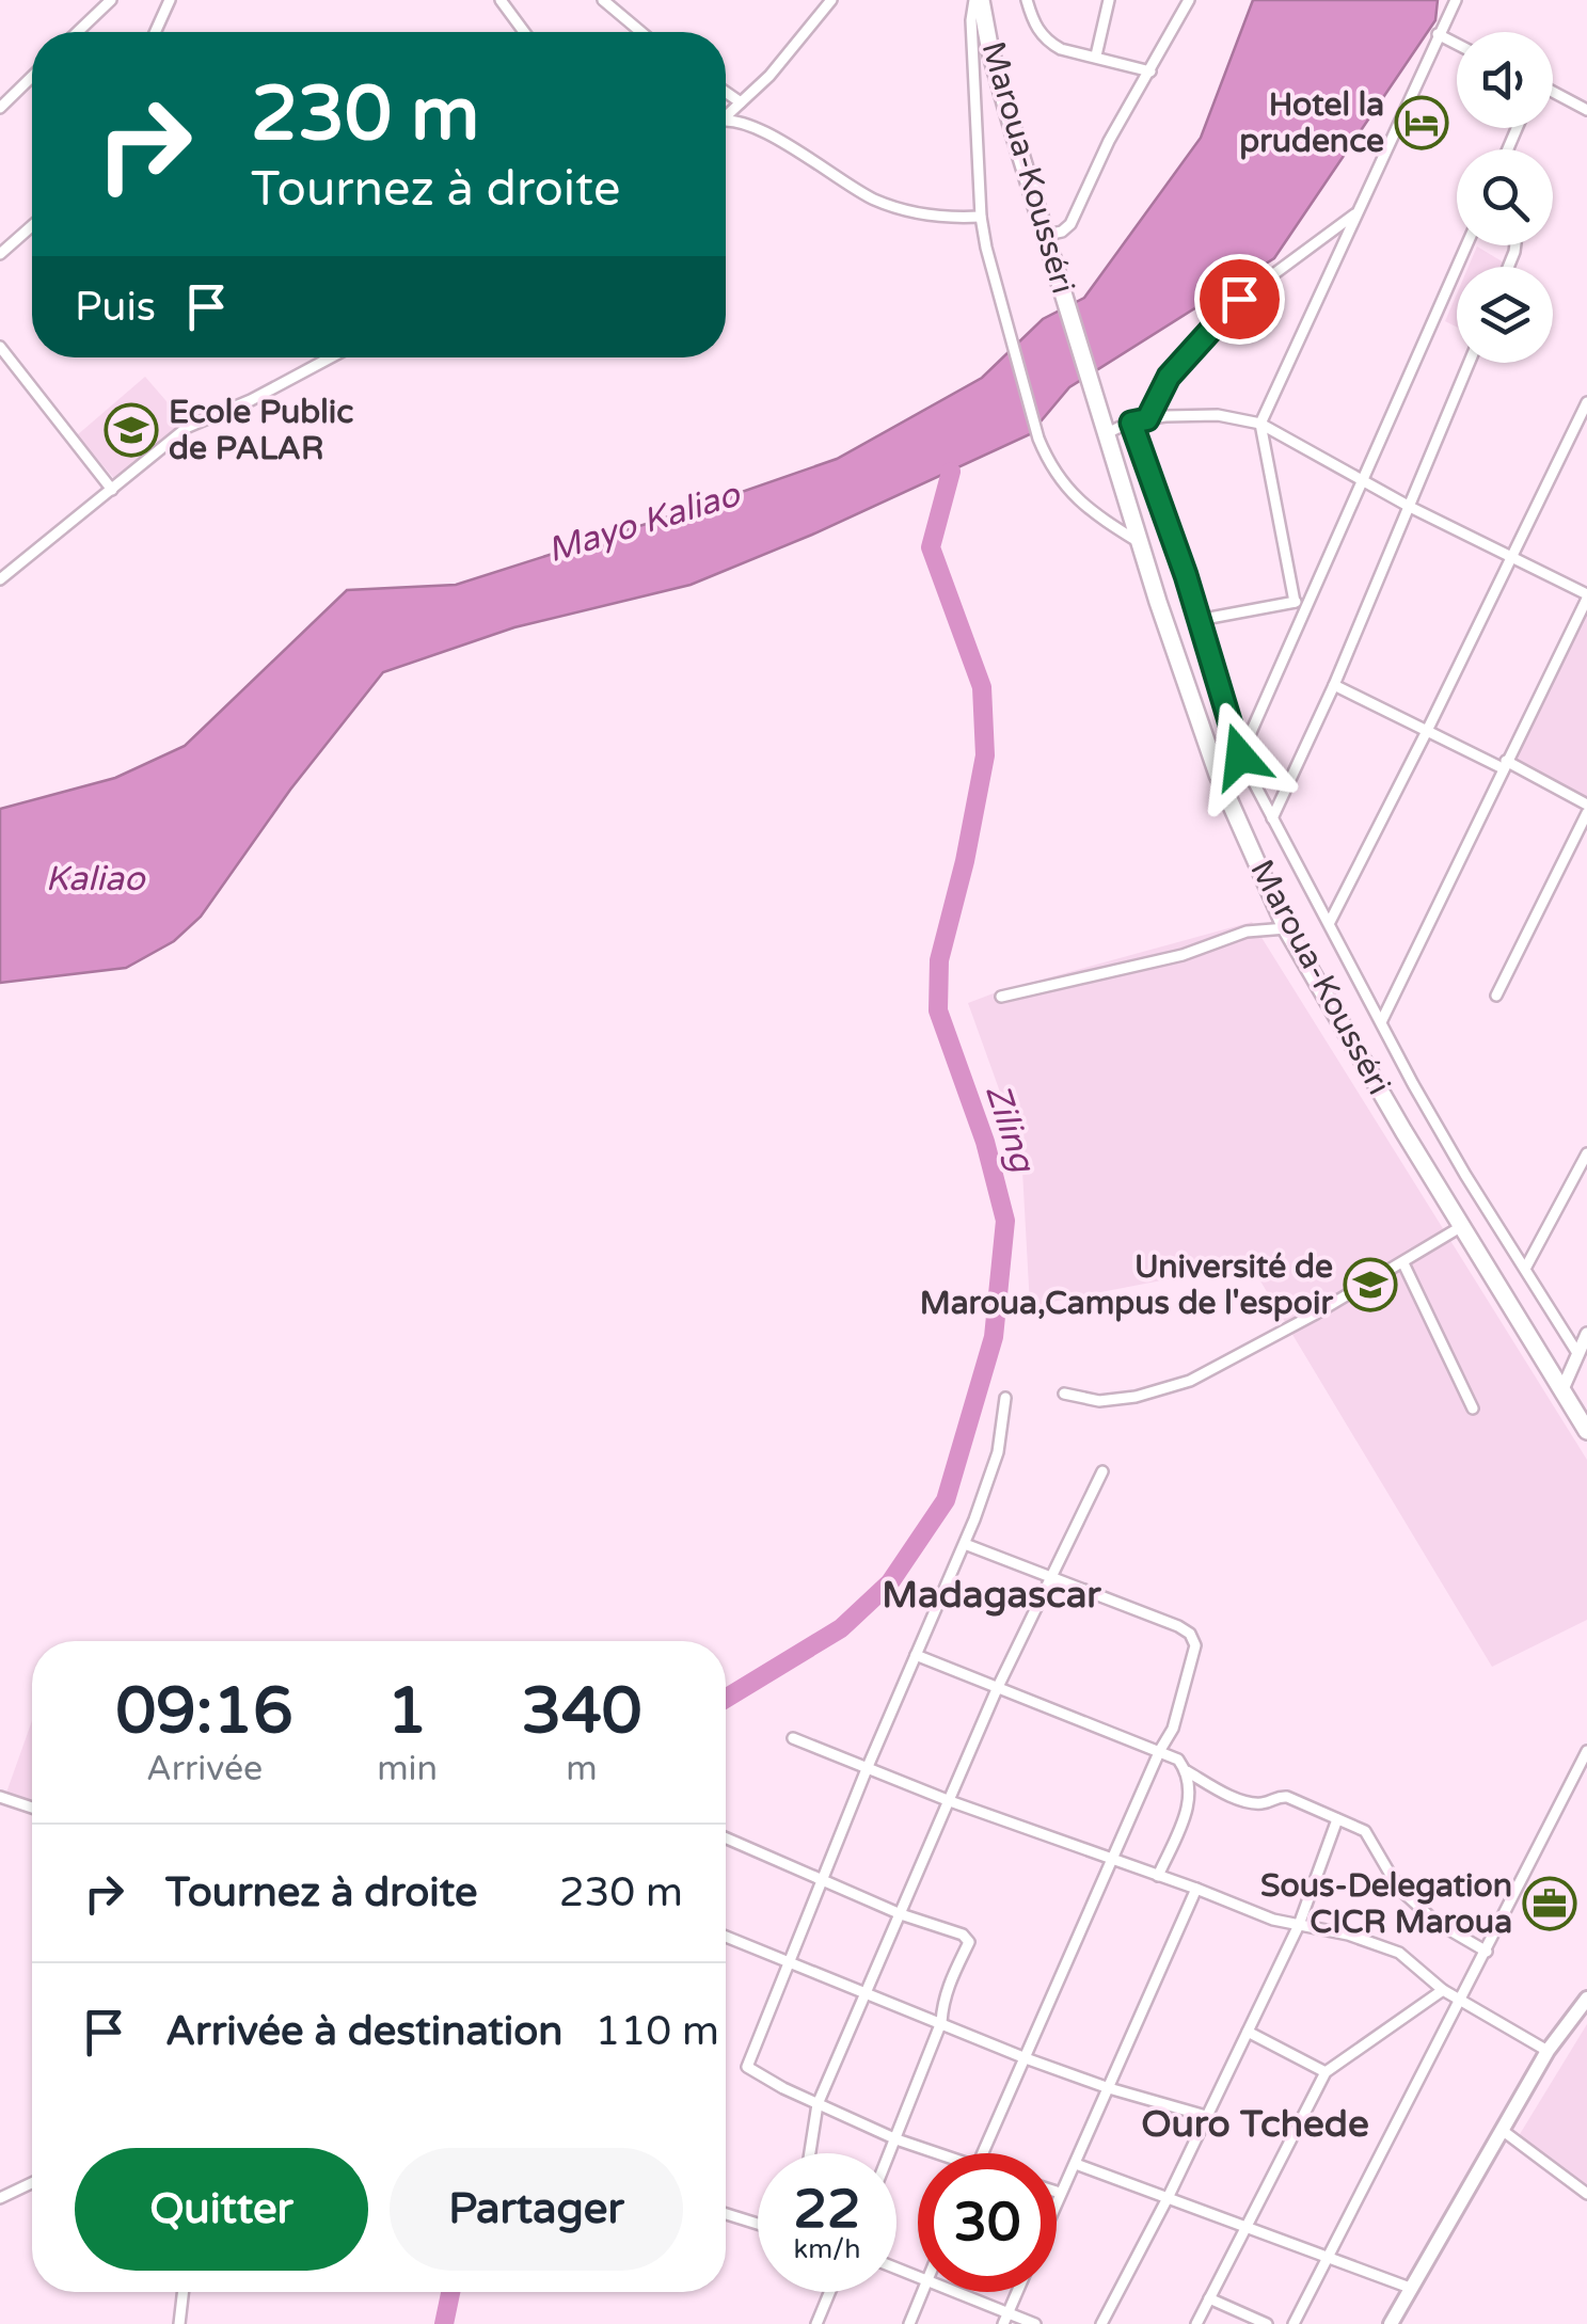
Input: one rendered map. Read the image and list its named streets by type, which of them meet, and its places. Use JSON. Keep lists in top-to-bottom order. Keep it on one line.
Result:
{"streets":{"highway":["Maroua-Kousséri"]},"districts":["Madagascar","Ouro Tchede"],"water":["Mayo Kaliao","Kaliao","Ziling"],"places":{"hotel":["Hotel la prudence"],"school or university":["Ecole Public de PALAR","Université de Maroua,Campus de l'espoir"],"office":["Sous-Delegation CICR Maroua"]},"page":{"turn":["230 m","Tournez à droite"],"then":"Puis","eta":["09:16","Arrivée","1","min","340","m"],"list":[{"name":"Tournez à droite","value":"230 m"},{"name":"Arrivée à destination","value":"110 m"}],"buttons":["Quitter","Partager"],"speed":"22 km/h","limit":"30"}}
